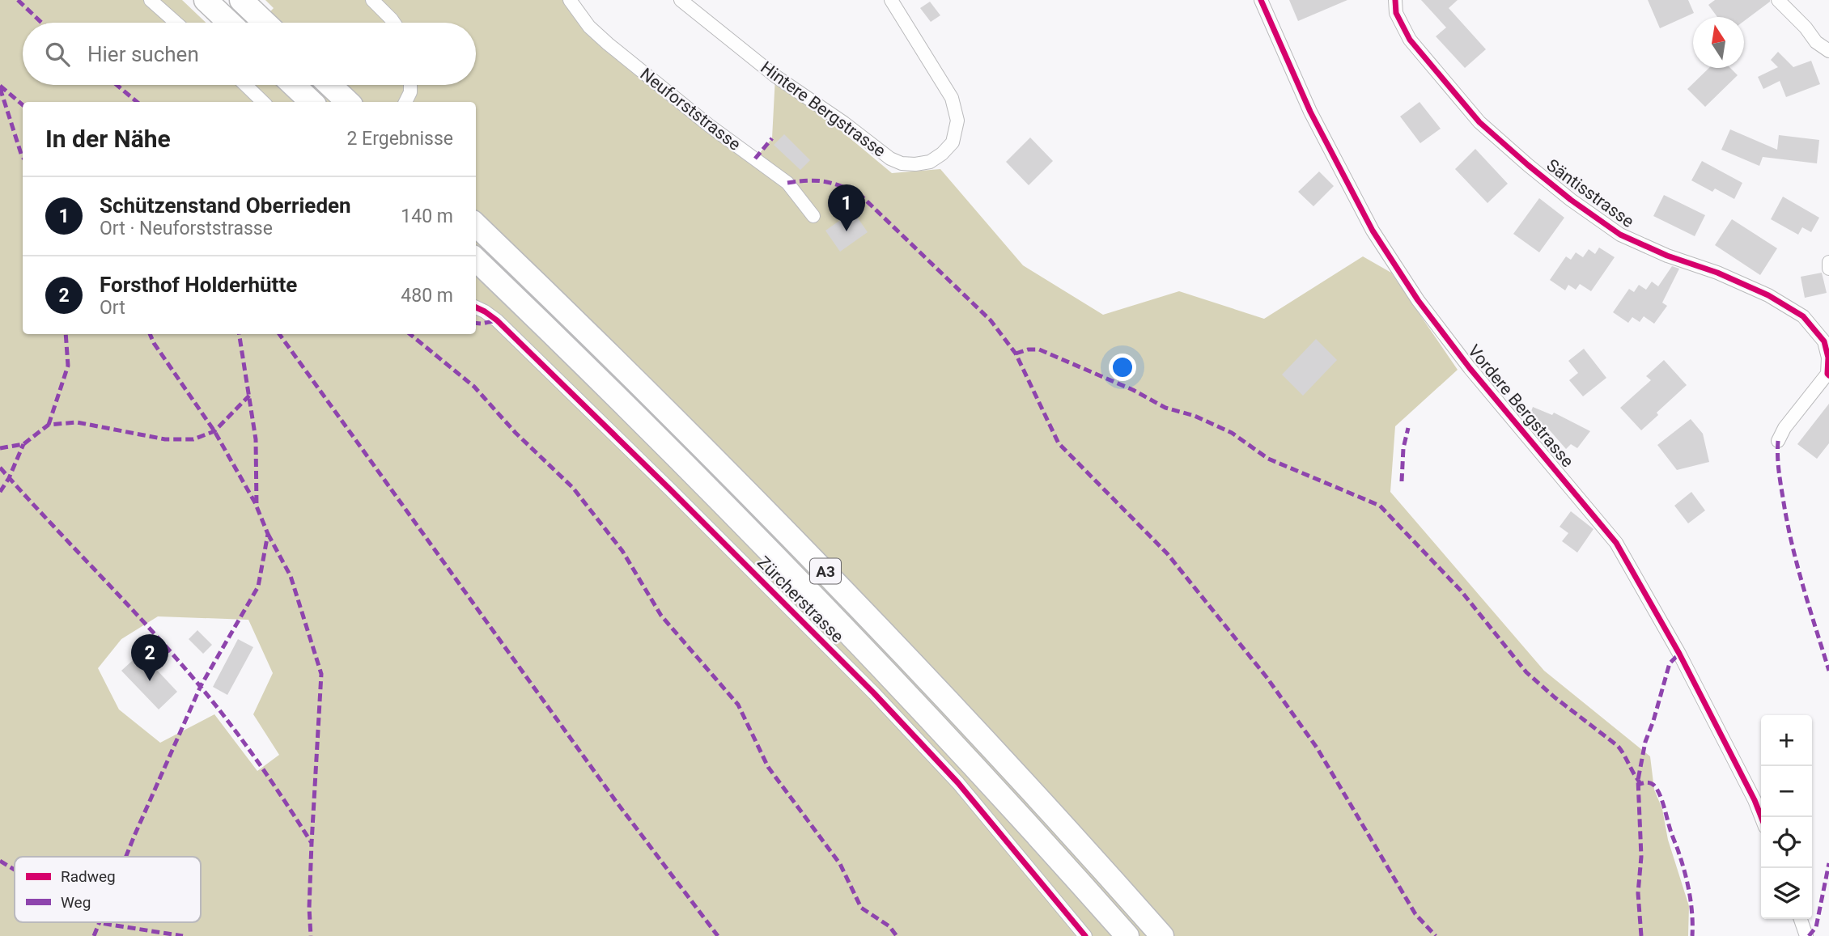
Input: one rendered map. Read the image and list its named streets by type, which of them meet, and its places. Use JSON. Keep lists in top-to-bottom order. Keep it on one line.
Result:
{"streets":{"highway":["A3"],"street":["Neuforststrasse","Hintere Bergstrasse","Säntisstrasse","Vordere Bergstrasse","Zürcherstrasse"]},"legend":["Radweg","Weg"],"north":"top","page":{"search":"Hier suchen","heading":["In der Nähe","2 Ergebnisse"],"list":[{"mark":"1","name":"Schützenstand Oberrieden","note":"Ort · Neuforststrasse","value":"140 m"},{"mark":"2","name":"Forsthof Holderhütte","note":"Ort","value":"480 m"}],"pins":["1","2"],"map_buttons":["+","−"]}}
